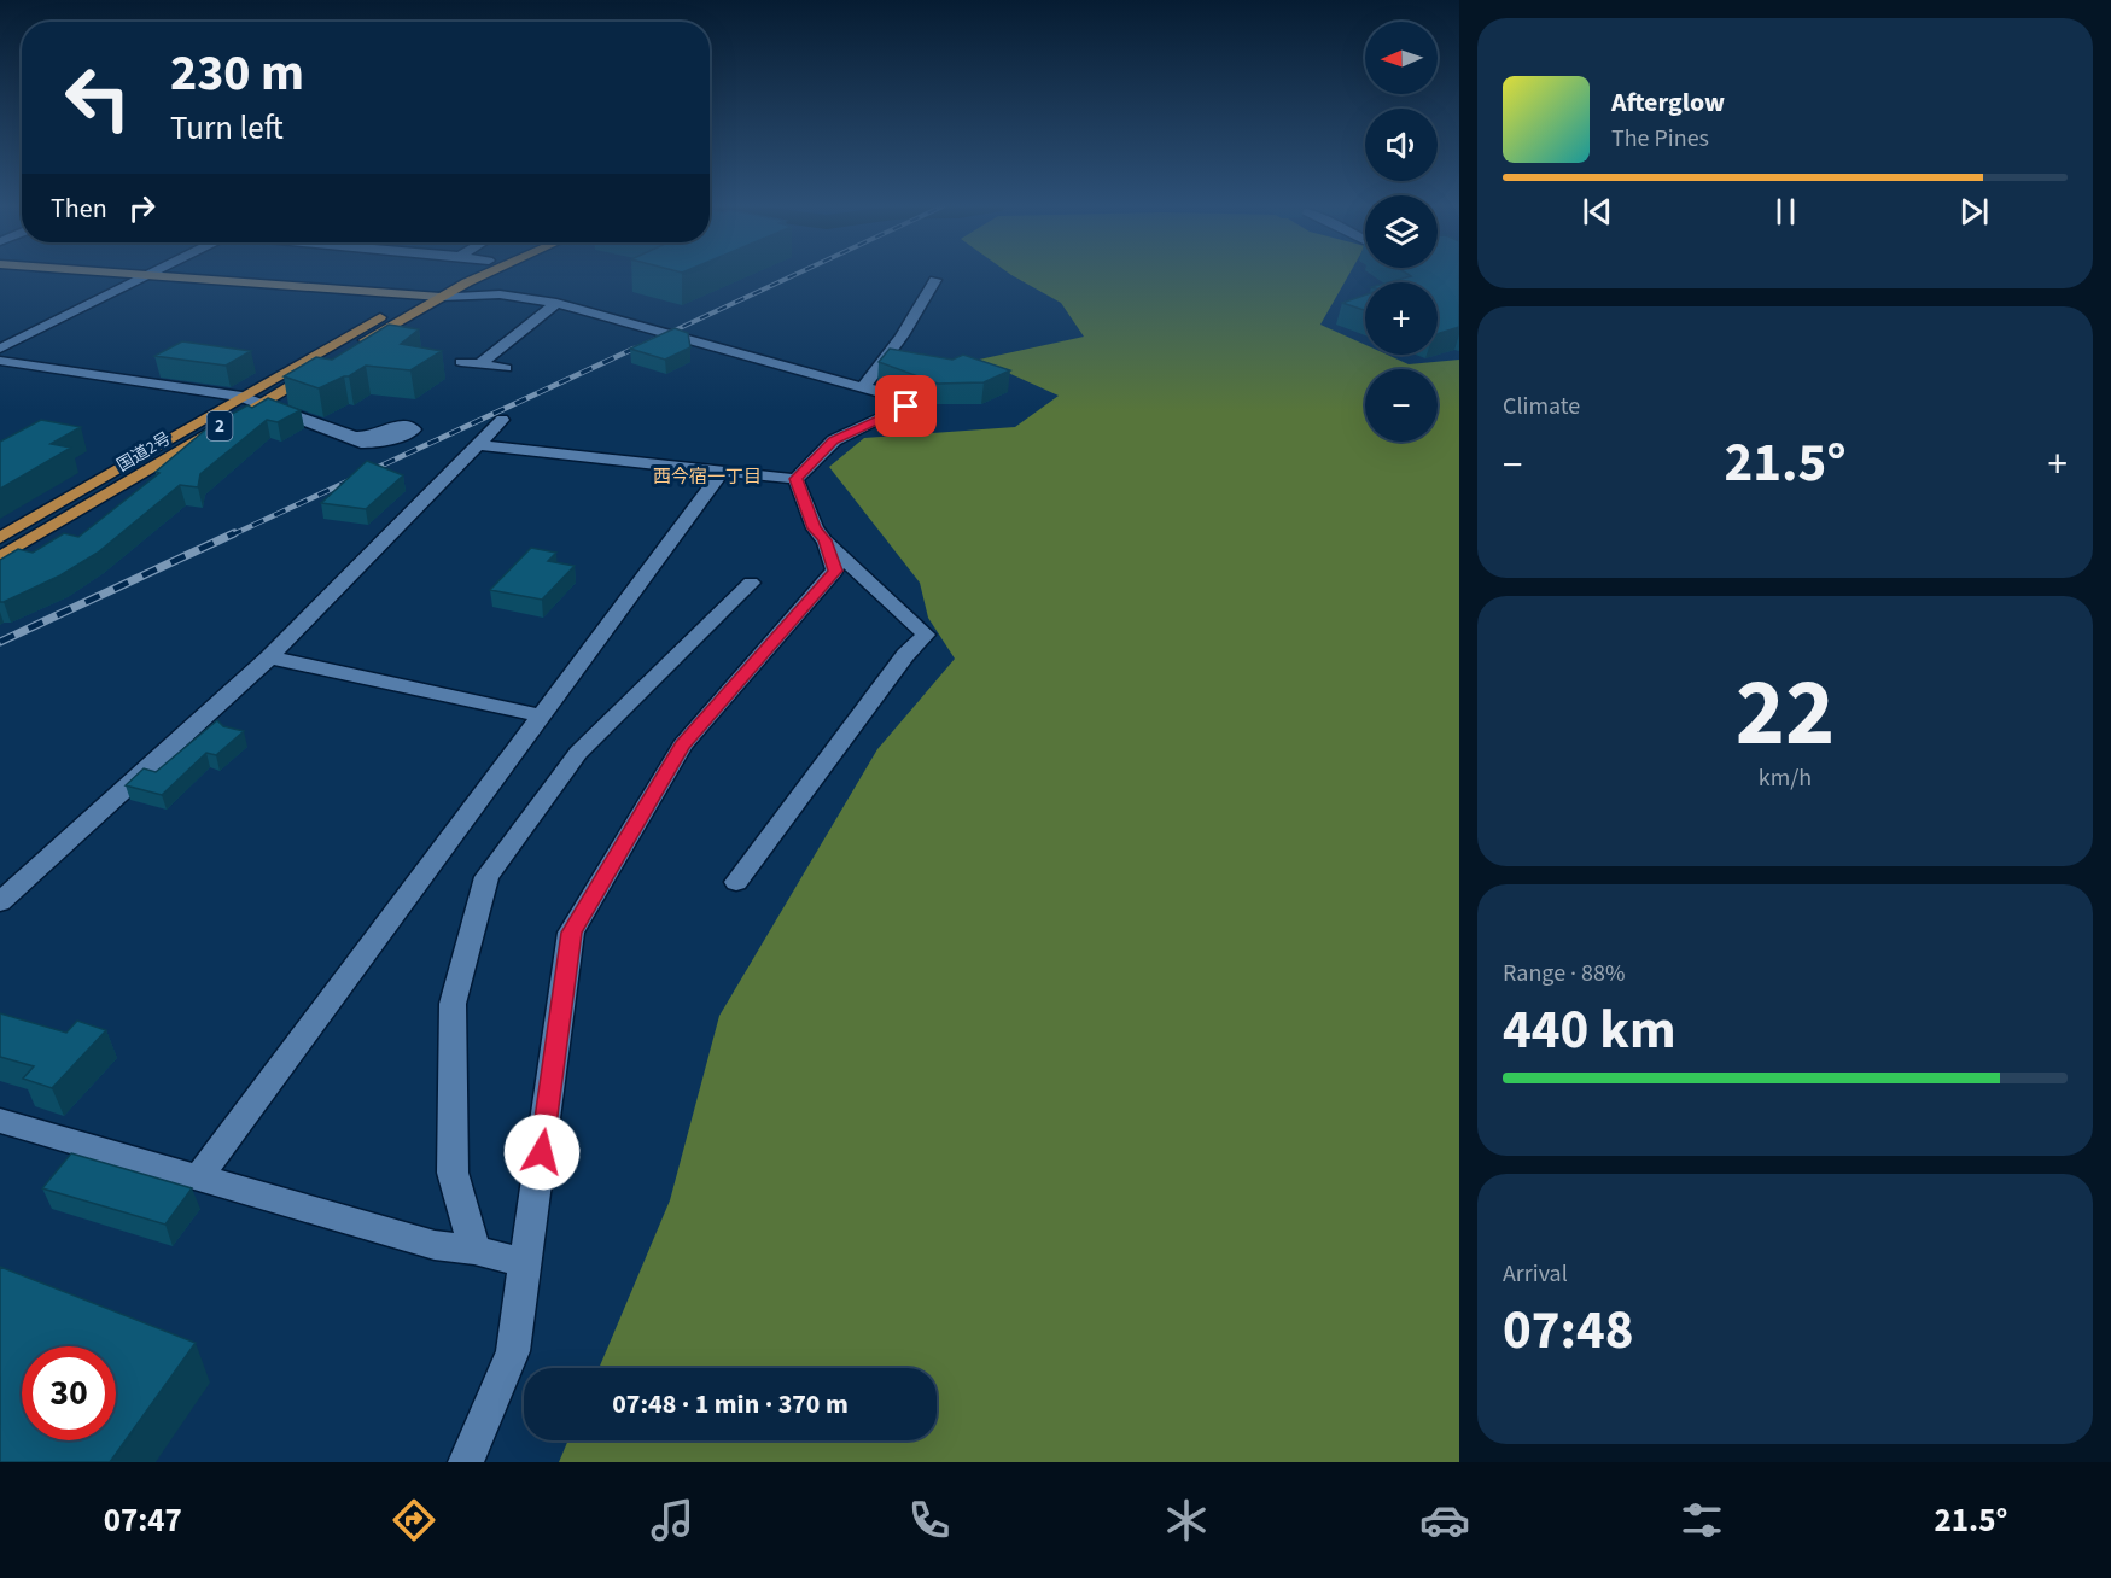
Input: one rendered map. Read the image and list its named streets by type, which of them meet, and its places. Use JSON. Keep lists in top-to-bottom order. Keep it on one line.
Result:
{"streets":{"highway":["2","国道2号"]},"districts":["西今宿一丁目"],"north":"left","page":{"map_buttons":["+","−"],"turn":["230 m","Turn left"],"song":["Afterglow","The Pines"],"then":"Then","tile":["Climate",["22","km/h"],["Range · 88%","440 km"],["Arrival","07:48"]],"heat":["−","21.5°","+"],"limit":"30","trip":"07:48 · 1 min · 370 m","tabs":["07:47","21.5°"]}}
